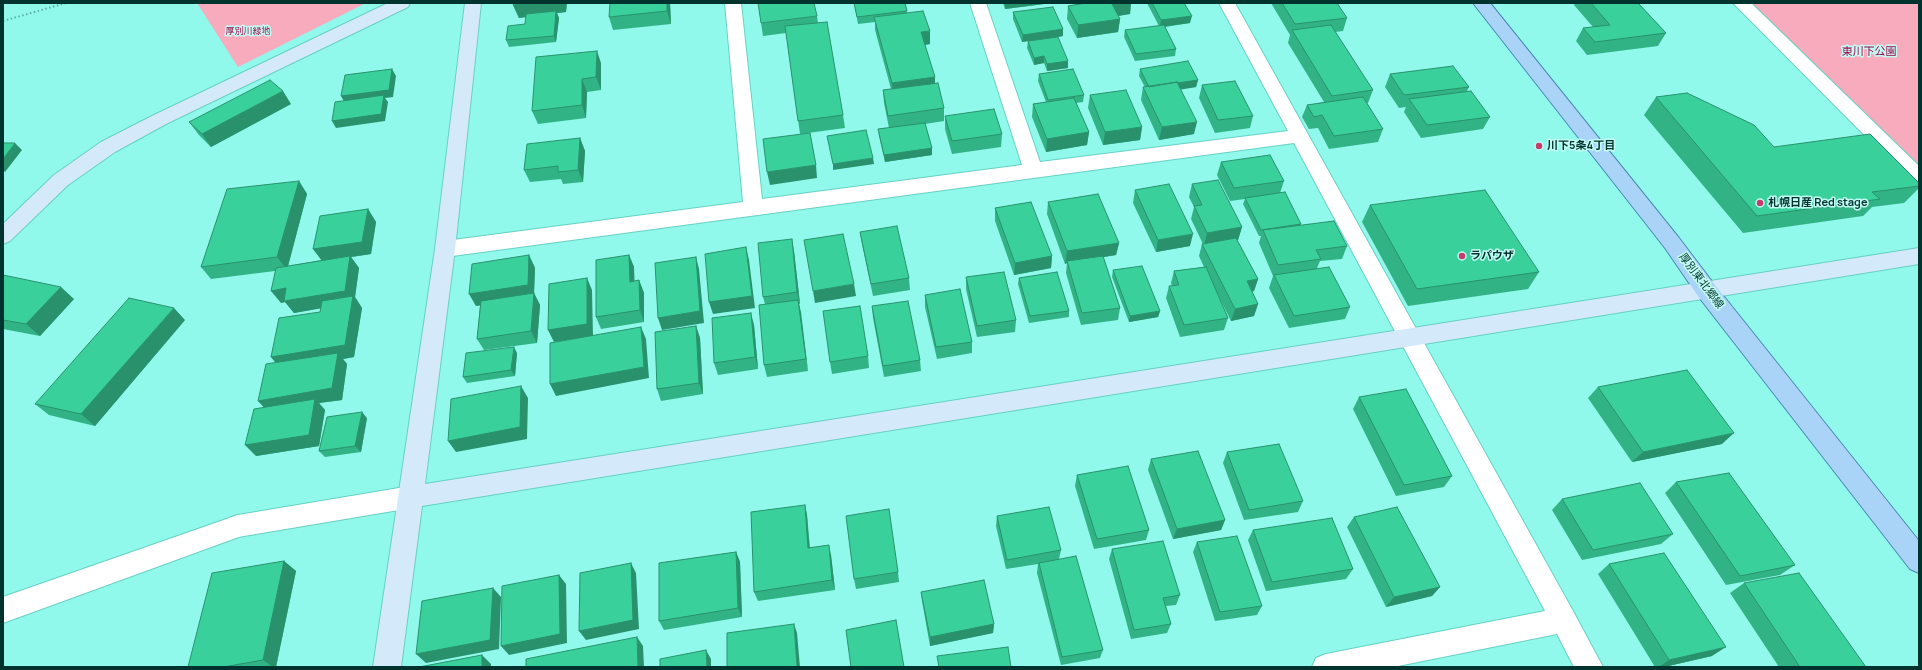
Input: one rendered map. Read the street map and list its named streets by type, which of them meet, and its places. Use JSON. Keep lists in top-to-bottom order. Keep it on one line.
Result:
{"streets":{"main road":["厚別東北郷線"]},"parks":["厚別川緑地","東川下公園"],"places":["川下5条4丁目","札幌日産 Red stage","ラパウザ"]}
